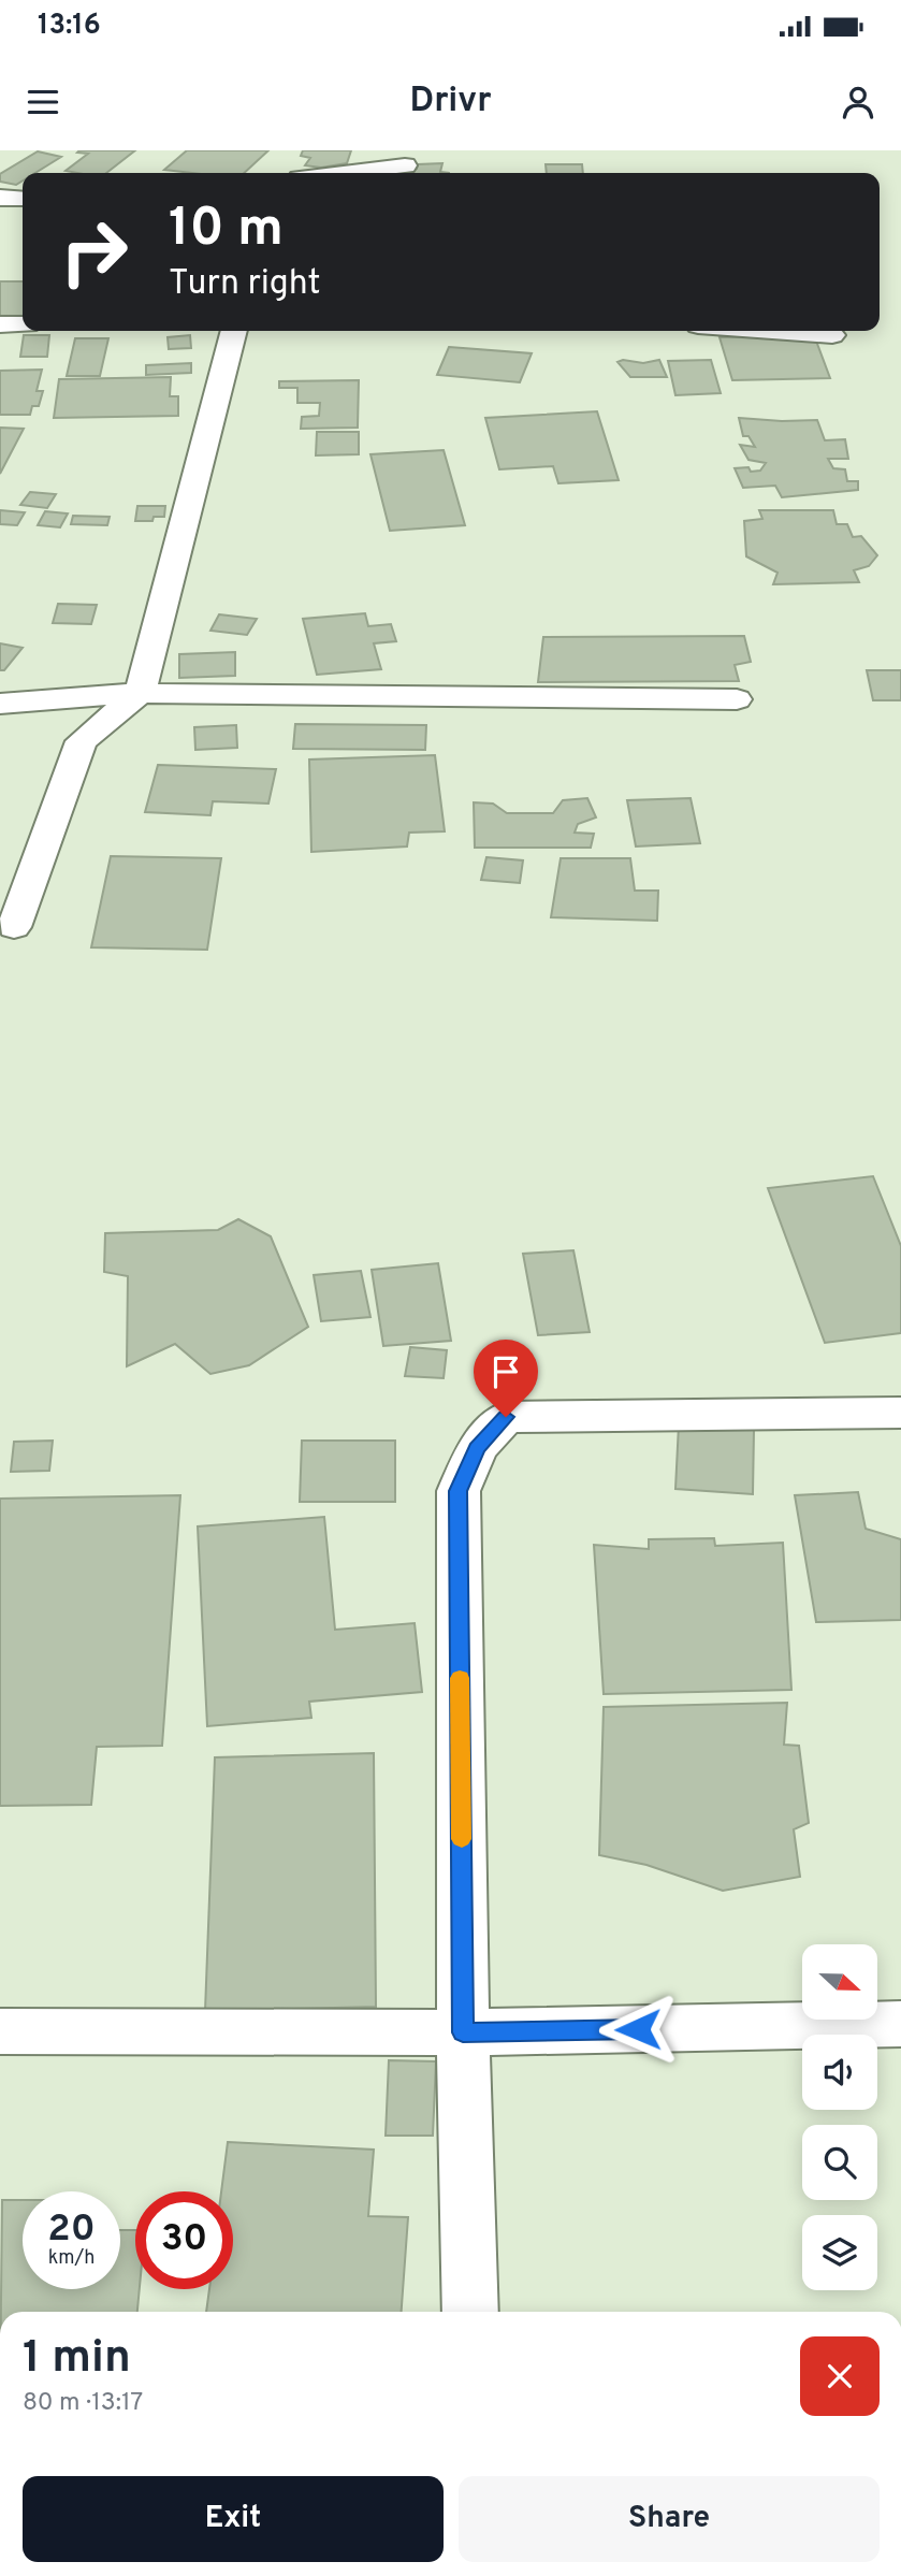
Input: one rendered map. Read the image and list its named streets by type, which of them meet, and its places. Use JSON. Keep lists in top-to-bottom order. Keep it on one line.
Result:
{"north":"right","page":{"status":"13:16","header":"Drivr","turn":["10 m","Turn right"],"speed":"20 km/h","limit":"30","heading":["1 min","80 m · 13:17"],"buttons":["Exit","Share"]}}
